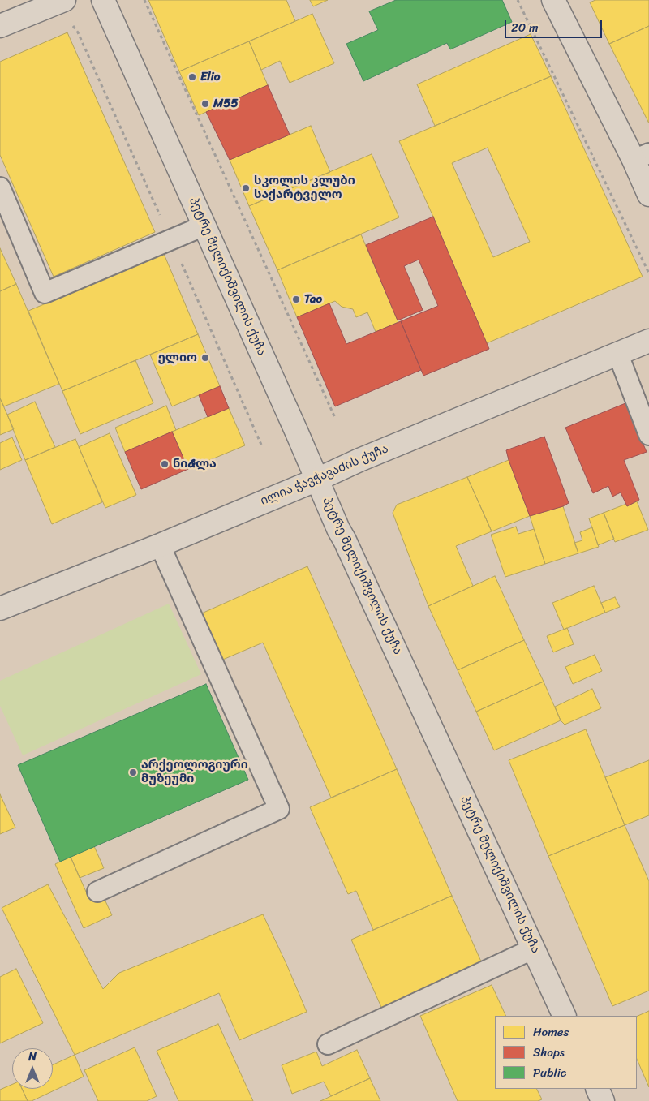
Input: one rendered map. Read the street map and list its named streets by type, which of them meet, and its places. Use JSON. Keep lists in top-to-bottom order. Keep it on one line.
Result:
{"streets":{"street":["პეტრე მელიქიშვილის ქუჩა","ილია ჭავჭავაძის ქუჩა"]},"crossings":[["პეტრე მელიქიშვილის ქუჩა","ილია ჭავჭავაძის ქუჩა"]],"places":["Elio","M55","სკოლის კლუბი საქარტველო","Tao","ელიო","ნი&ლა","არქეოლოგიური მუზეუმი"],"legend":["Homes","Shops","Public"],"scale_bar":"20 m","north":"top"}
